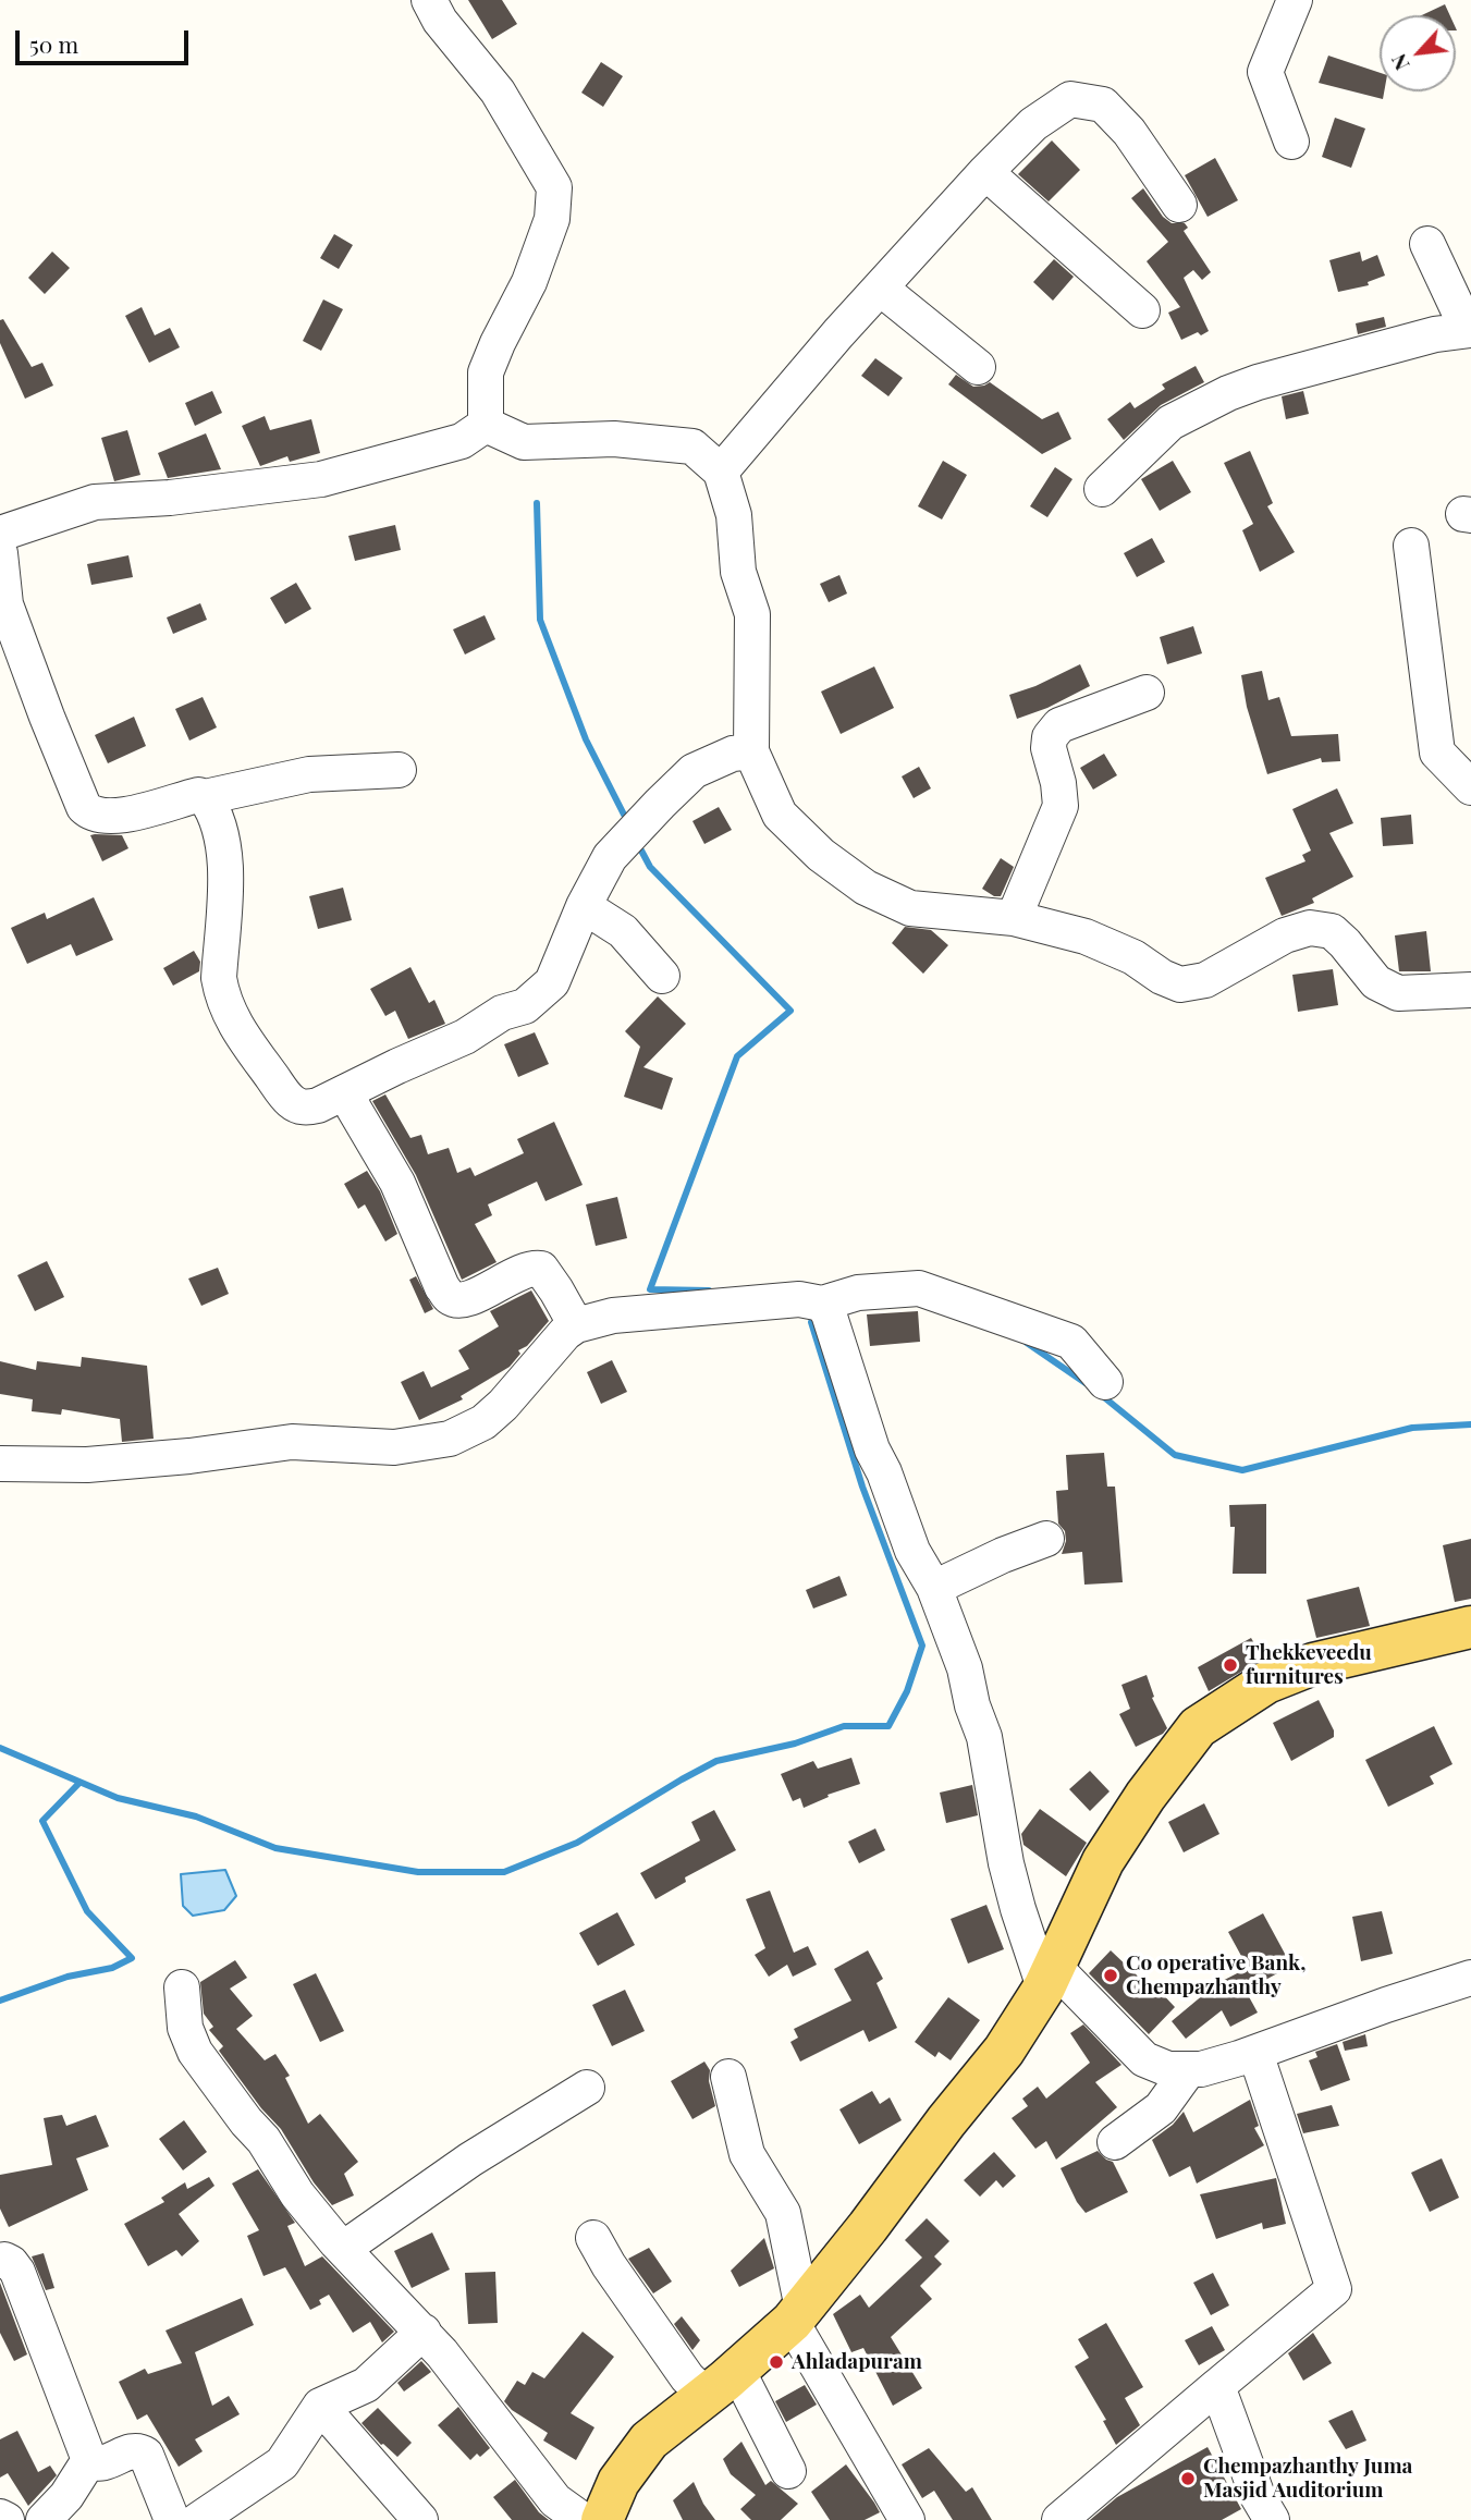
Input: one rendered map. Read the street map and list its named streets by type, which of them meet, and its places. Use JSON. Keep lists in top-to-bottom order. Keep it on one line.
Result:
{"places":["Thekkeveedu furnitures","Co operative Bank, Chempazhanthy","Ahladapuram","Chempazhanthy Juma Masjid Auditorium"],"scale_bar":"50 m","north":"bottom left"}
